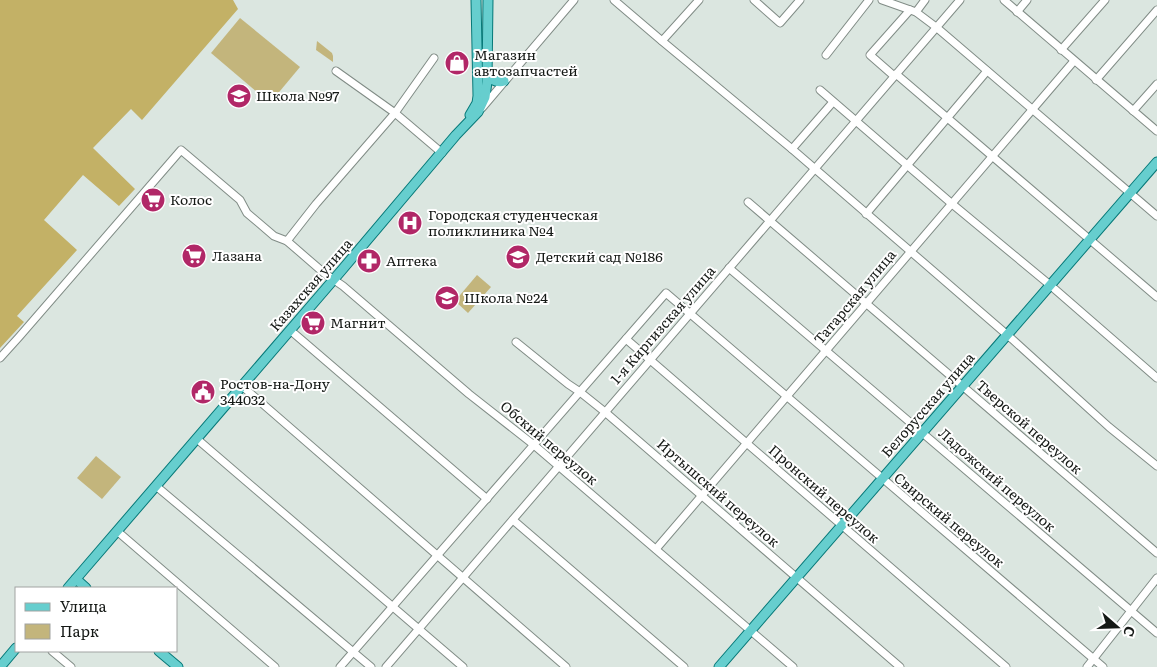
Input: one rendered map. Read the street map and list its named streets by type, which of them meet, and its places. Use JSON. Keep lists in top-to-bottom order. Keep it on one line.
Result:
{"streets":{"main road":["Казахская улица","Белорусская улица"],"street":["Татарская улица","1-я Киргизская улица","Тверской переулок","Обский переулок","Ладожский переулок","Иртышский переулок","Пронский переулок","Свирский переулок"]},"crossings":[["Казахская улица","Обский переулок"],["Татарская улица","Тверской переулок"],["Татарская улица","Обский переулок"],["Татарская улица","Ладожский переулок"],["Татарская улица","Иртышский переулок"],["Татарская улица","Пронский переулок"],["Татарская улица","Свирский переулок"],["1-я Киргизская улица","Тверской переулок"],["1-я Киргизская улица","Обский переулок"],["1-я Киргизская улица","Ладожский переулок"],["1-я Киргизская улица","Иртышский переулок"],["1-я Киргизская улица","Пронский переулок"],["1-я Киргизская улица","Свирский переулок"],["Белорусская улица","Тверской переулок"],["Белорусская улица","Обский переулок"],["Белорусская улица","Ладожский переулок"],["Белорусская улица","Иртышский переулок"],["Белорусская улица","Пронский переулок"],["Белорусская улица","Свирский переулок"],["Пронский переулок","Свирский переулок"]],"places":{"shop":["Магазин автозапчастей"],"school or university":["Школа №97","Детский сад №186","Школа №24"],"supermarket":["Колос","Лазана","Магнит"],"hospital":["Городская студенческая поликлиника №4"],"pharmacy":["Аптека"],"public building":["Ростов-на-Дону 344032"]},"legend":["Улица","Парк"],"north":"right"}
